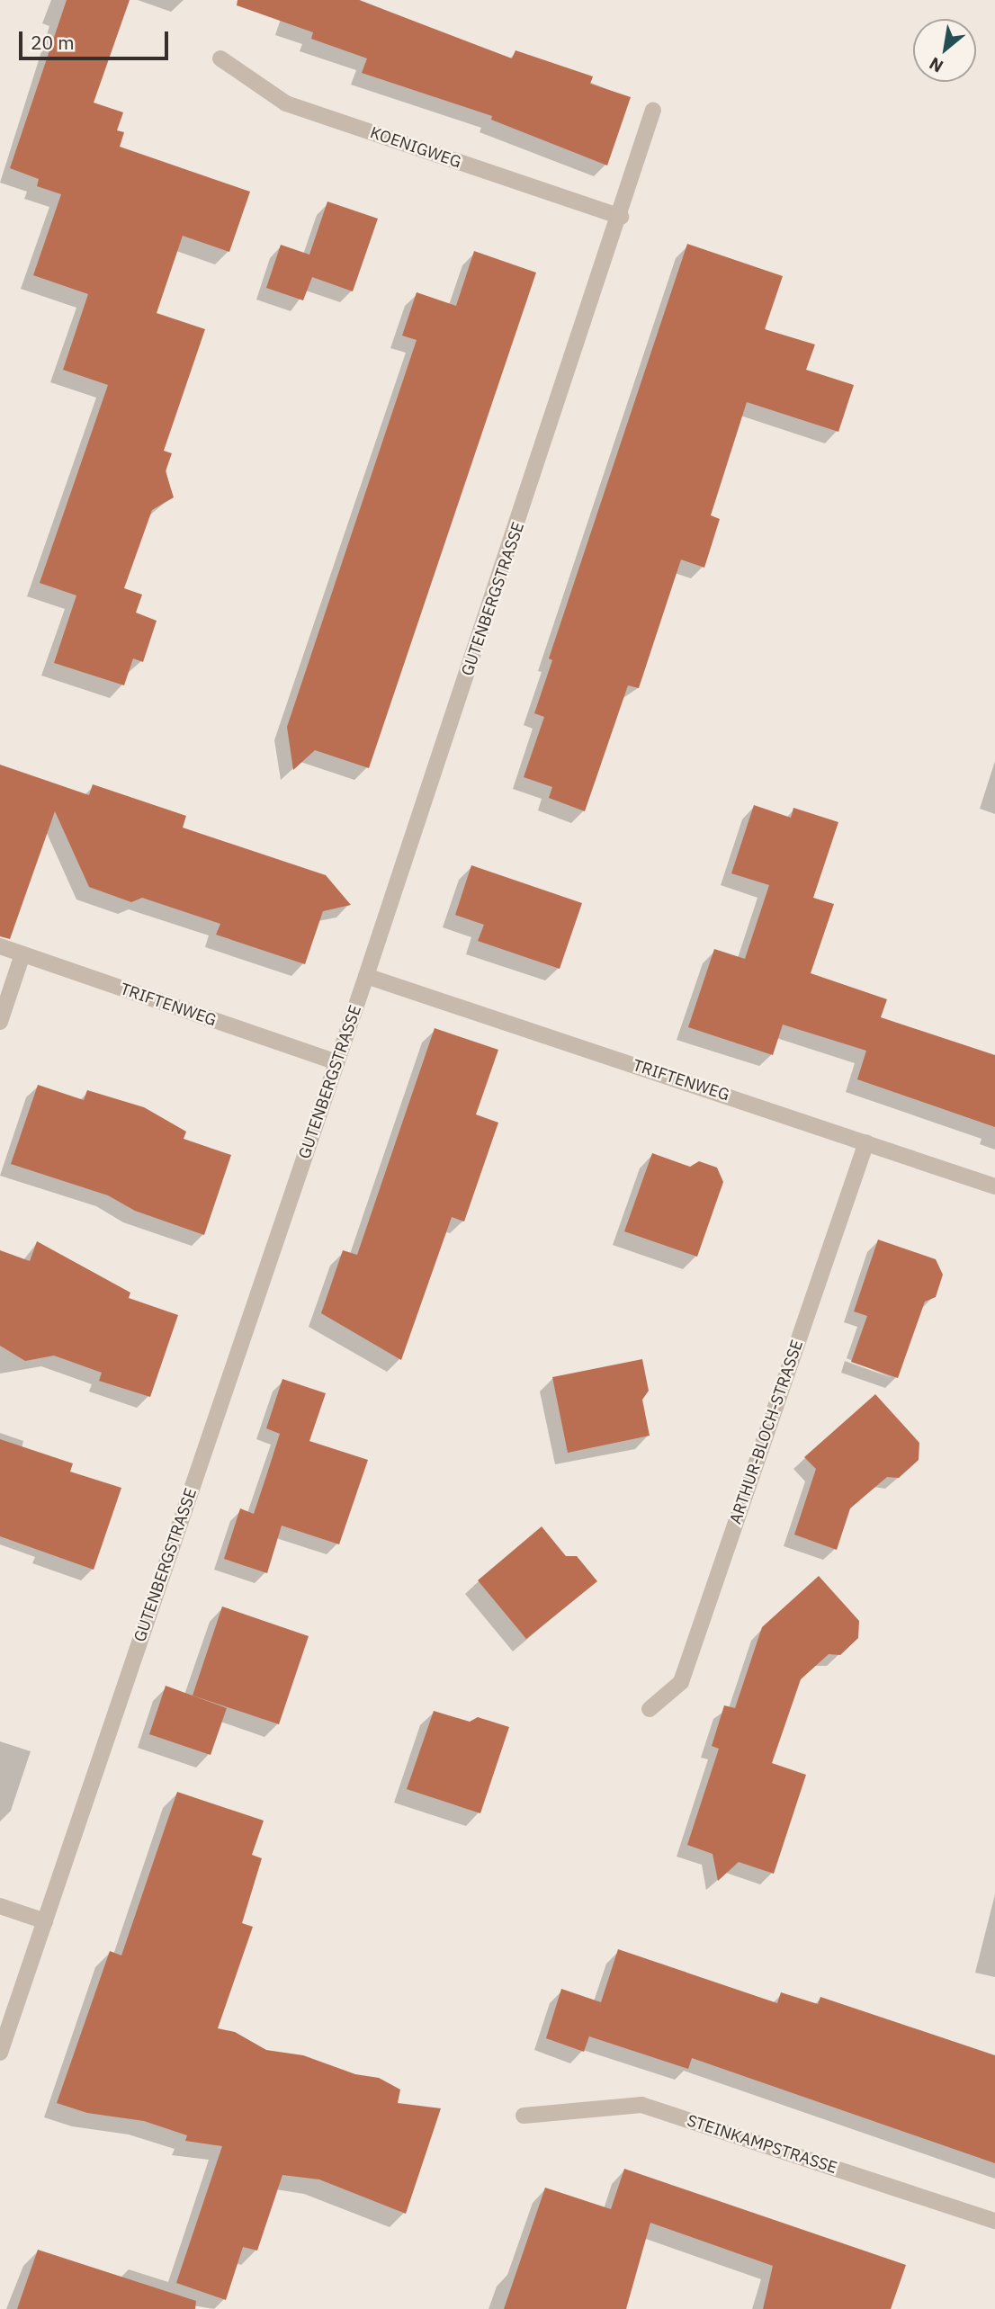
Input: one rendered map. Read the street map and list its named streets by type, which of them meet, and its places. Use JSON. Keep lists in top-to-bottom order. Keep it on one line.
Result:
{"streets":{"street":["KOENIGWEG","GUTENBERGSTRASSE","TRIFTENWEG","ARTHUR-BLOCH-STRASSE","STEINKAMPSTRASSE"]},"crossings":[["KOENIGWEG","GUTENBERGSTRASSE"],["GUTENBERGSTRASSE","TRIFTENWEG"],["TRIFTENWEG","ARTHUR-BLOCH-STRASSE"]],"scale_bar":"20 m","north":"bottom left"}
